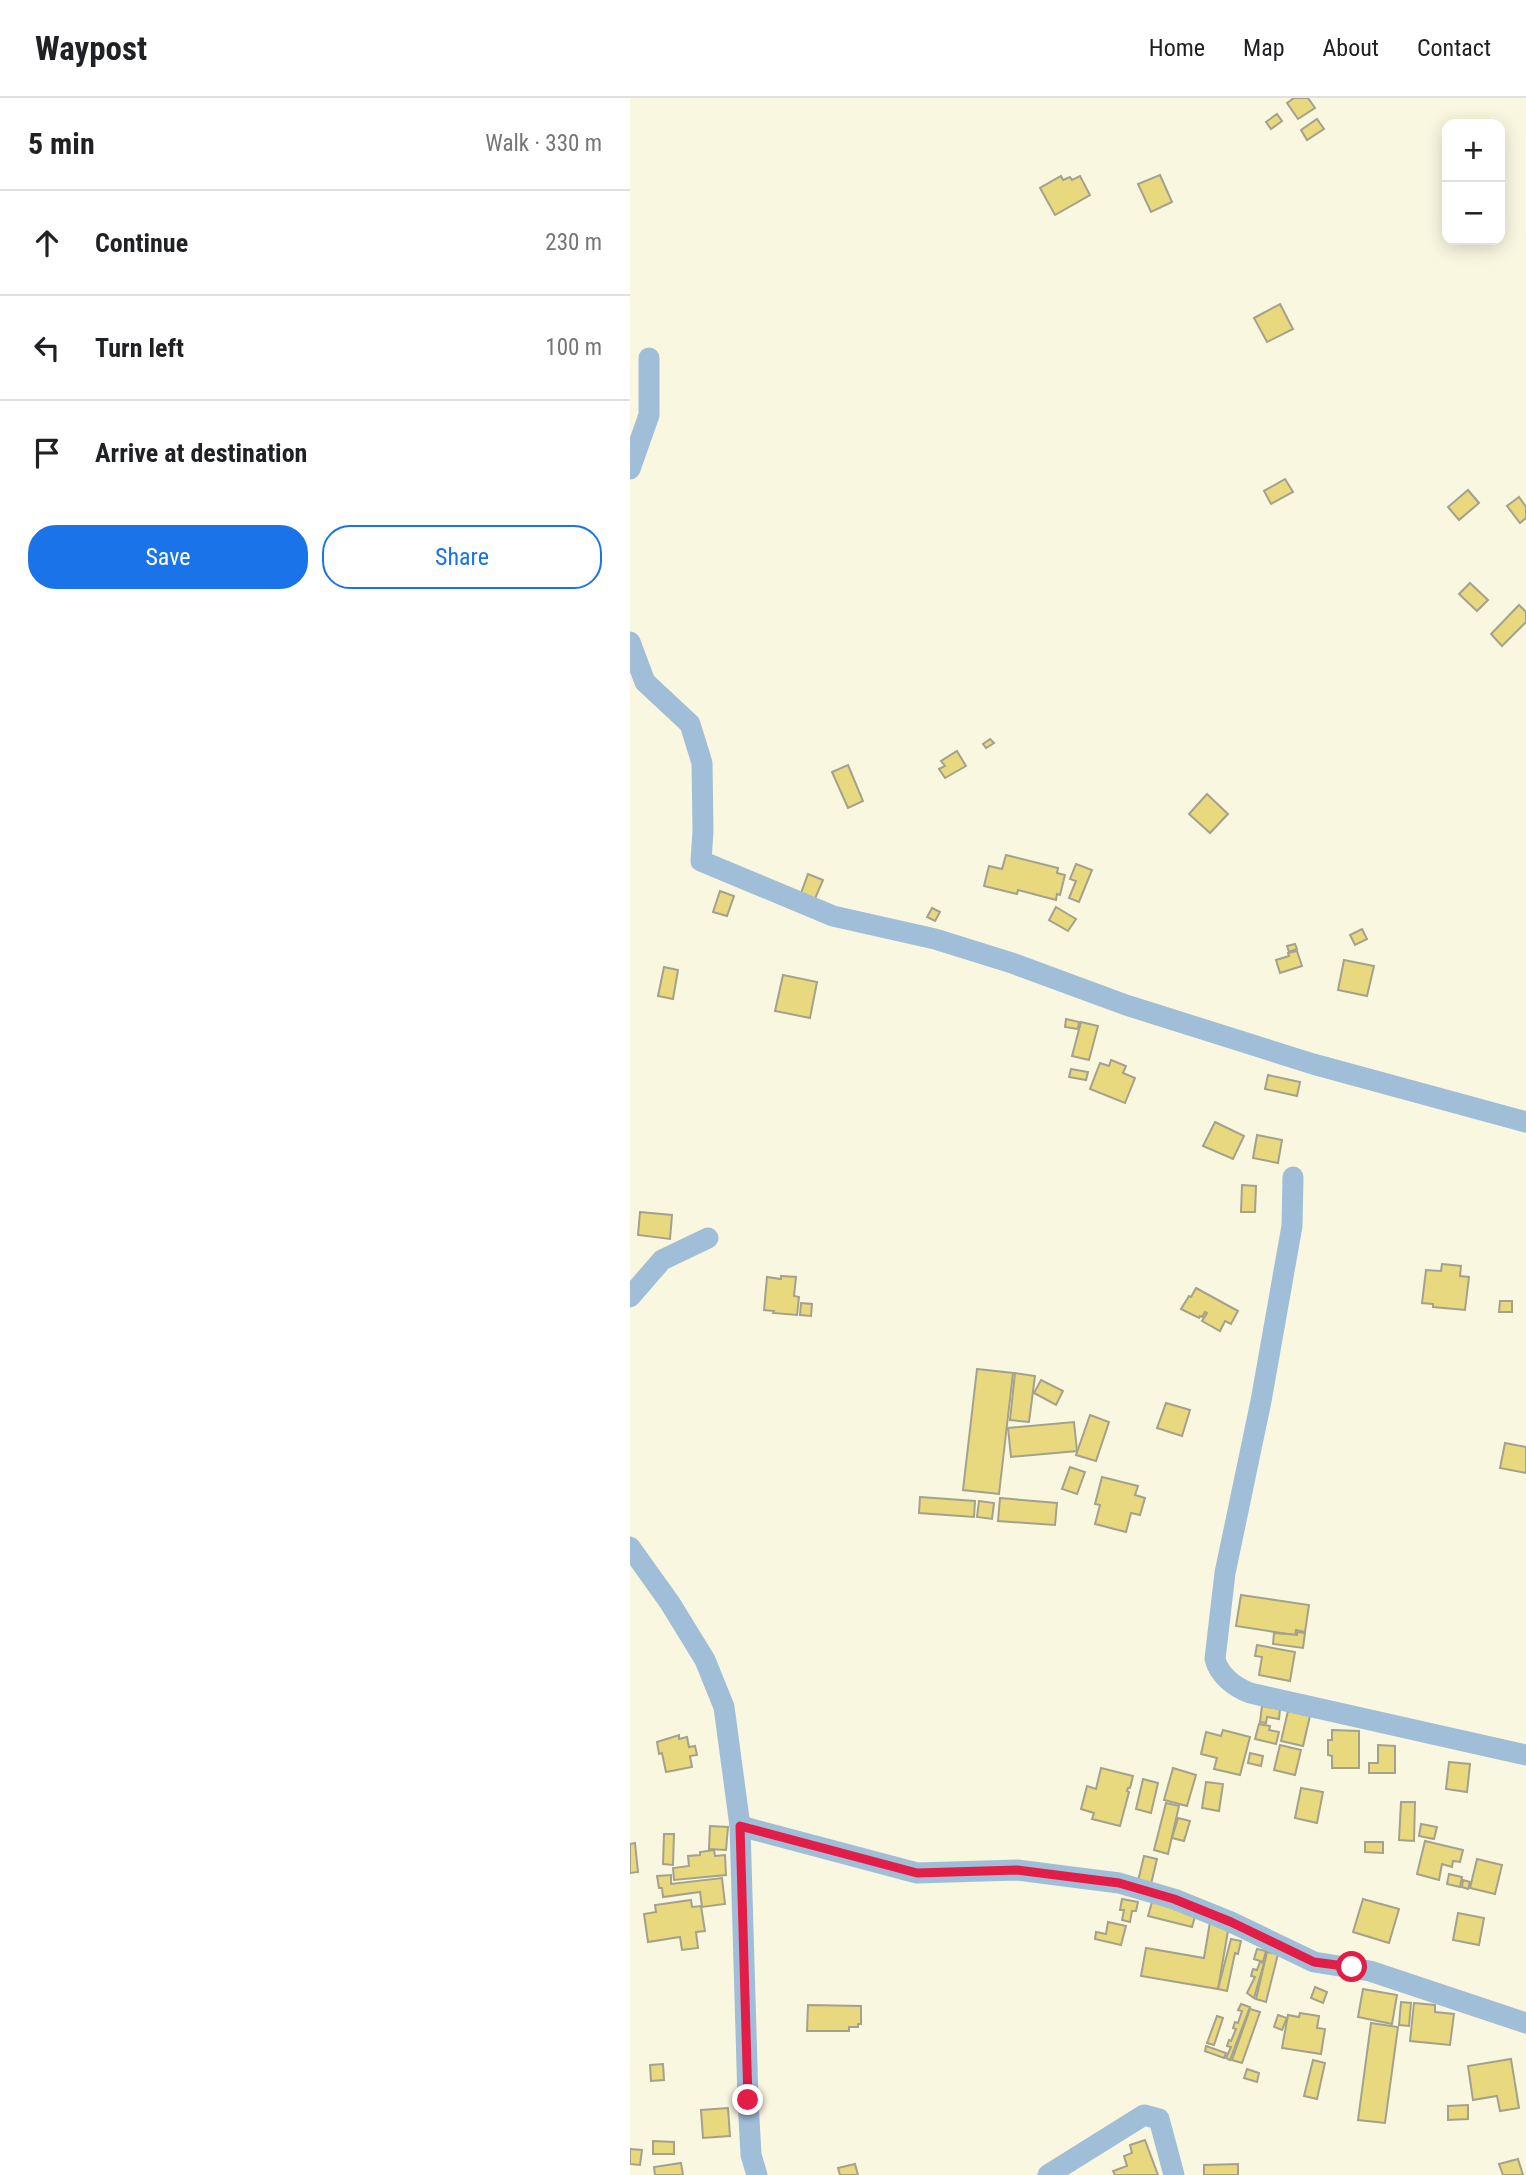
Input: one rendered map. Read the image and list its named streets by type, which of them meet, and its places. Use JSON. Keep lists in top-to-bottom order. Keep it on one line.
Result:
{"page":{"header":"Waypost","nav":["Home","Map","About","Contact"],"heading":["5 min","Walk · 330 m"],"map_buttons":["+","−"],"list":[["Continue","230 m"],["Turn left","100 m"],"Arrive at destination"],"buttons":["Save","Share"]}}
